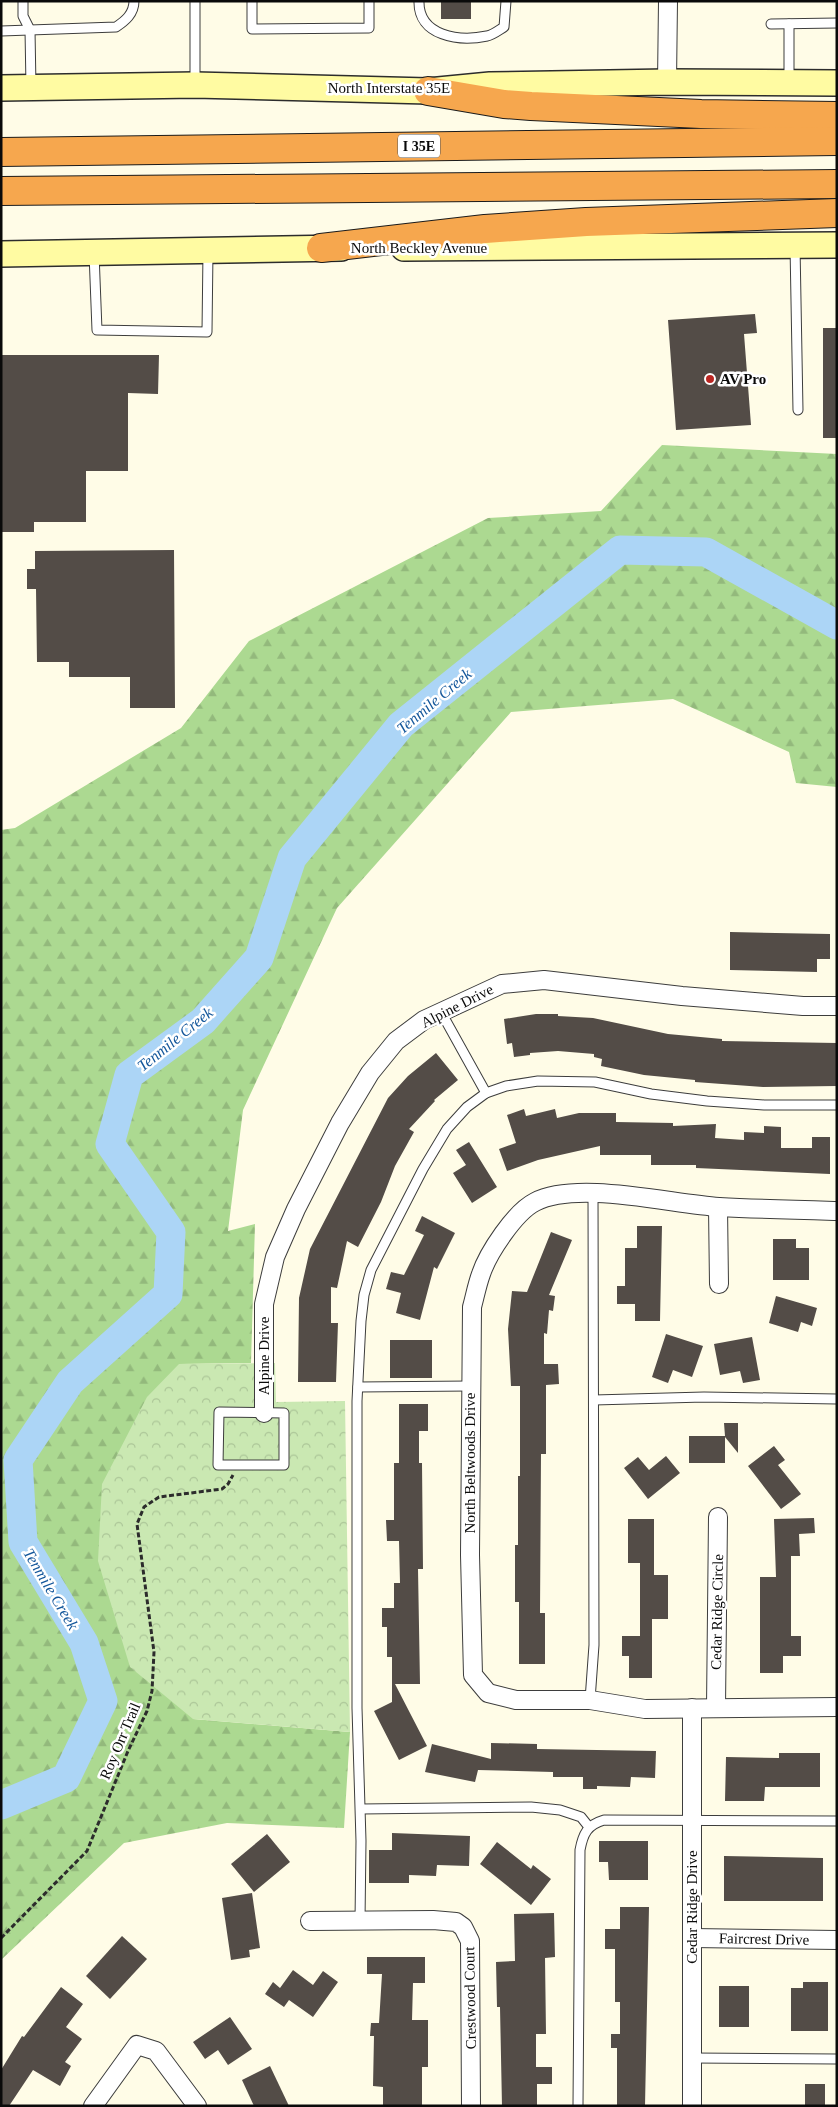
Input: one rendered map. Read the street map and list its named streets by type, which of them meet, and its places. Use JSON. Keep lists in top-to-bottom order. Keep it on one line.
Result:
{"streets":{"highway":["I 35E"],"main road":["North Interstate 35E","North Beckley Avenue"],"street":["Alpine Drive","North Beltwoods Drive","Cedar Ridge Circle","Cedar Ridge Drive","Faircrest Drive","Crestwood Court"],"path":["Roy Orr Trail"]},"crossings":[["North Beltwoods Drive","Cedar Ridge Circle"],["North Beltwoods Drive","Cedar Ridge Drive"],["Cedar Ridge Drive","Faircrest Drive"]],"water":["Tenmile Creek"],"places":["AV Pro"]}
